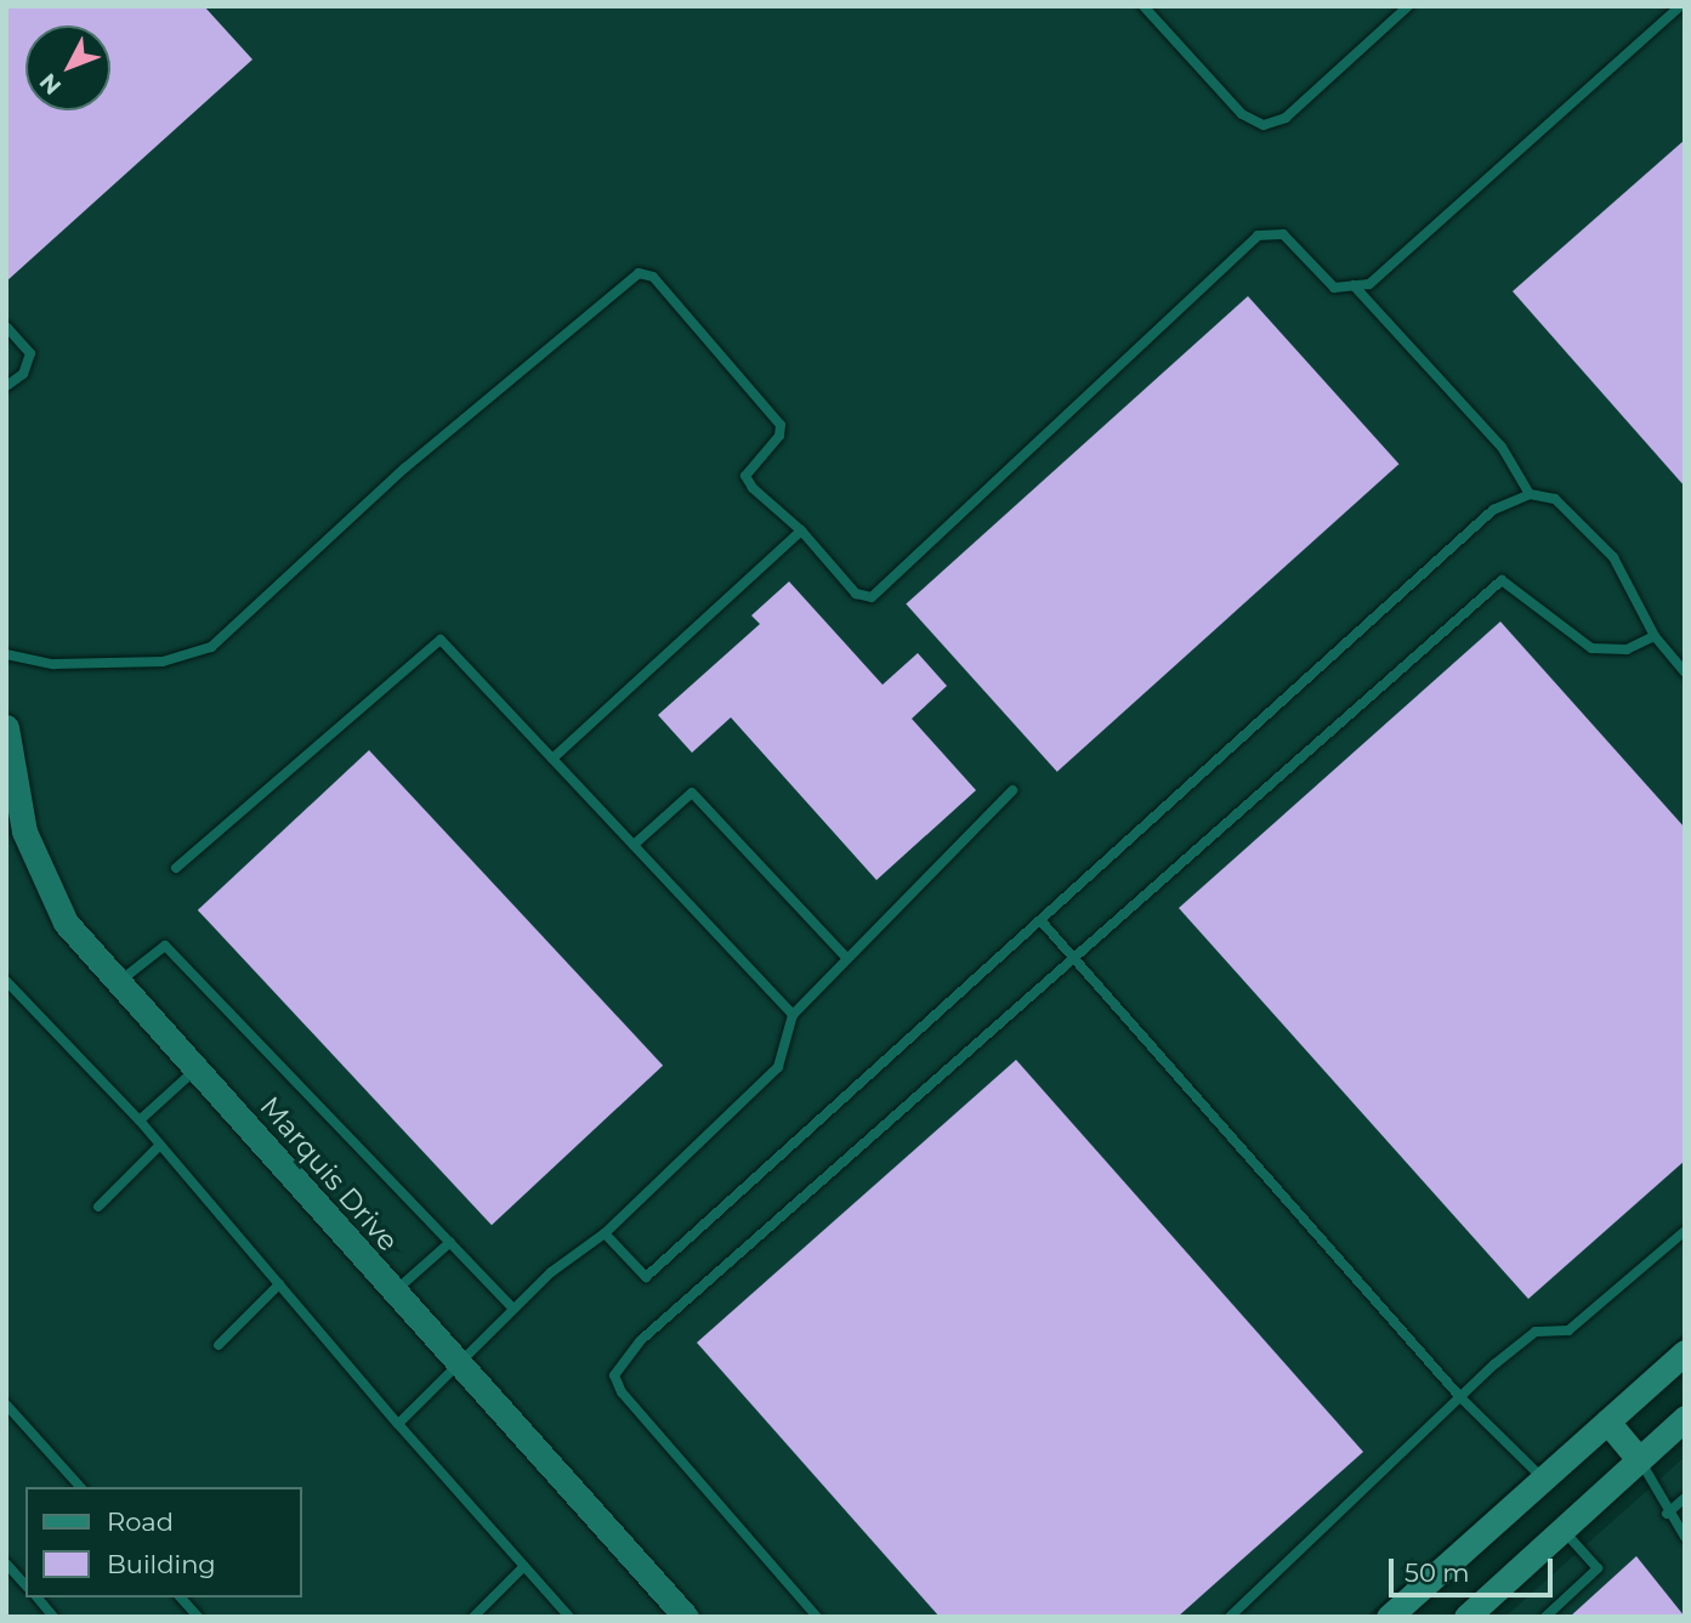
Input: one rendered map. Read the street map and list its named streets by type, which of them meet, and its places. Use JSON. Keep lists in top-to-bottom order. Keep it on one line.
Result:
{"streets":{"street":["Marquis Drive"]},"legend":["Road","Building"],"scale_bar":"50 m","north":"bottom left"}
